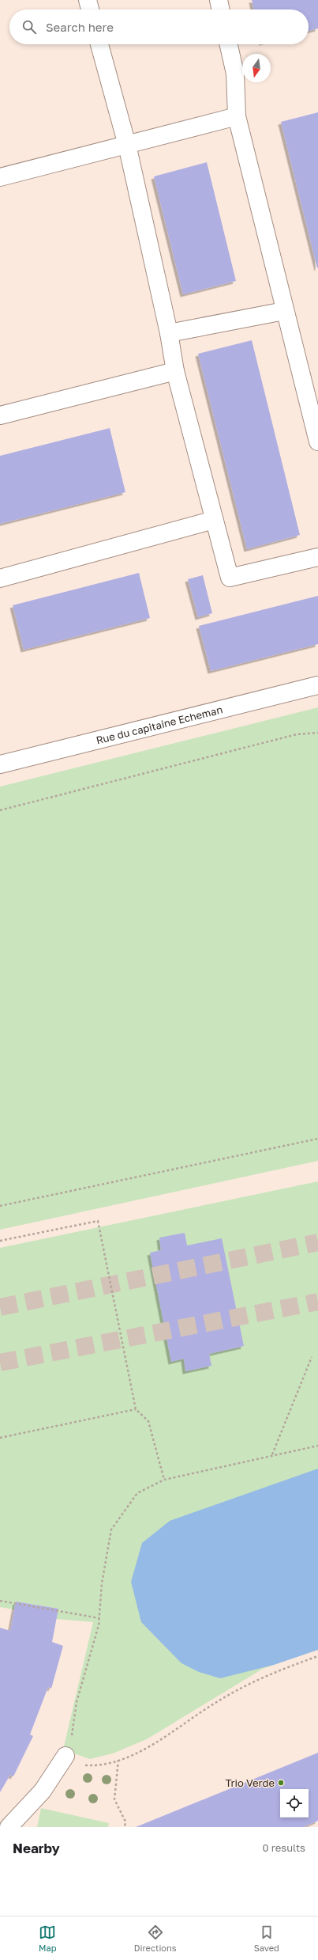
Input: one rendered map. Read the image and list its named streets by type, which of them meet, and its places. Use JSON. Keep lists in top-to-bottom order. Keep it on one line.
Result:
{"streets":{"street":["Rue du capitaine Echeman"]},"places":["Trio Verde"],"north":"bottom","page":{"search":"Search here","heading":["Nearby","0 results"],"nav":["Map","Directions","Saved"]}}
